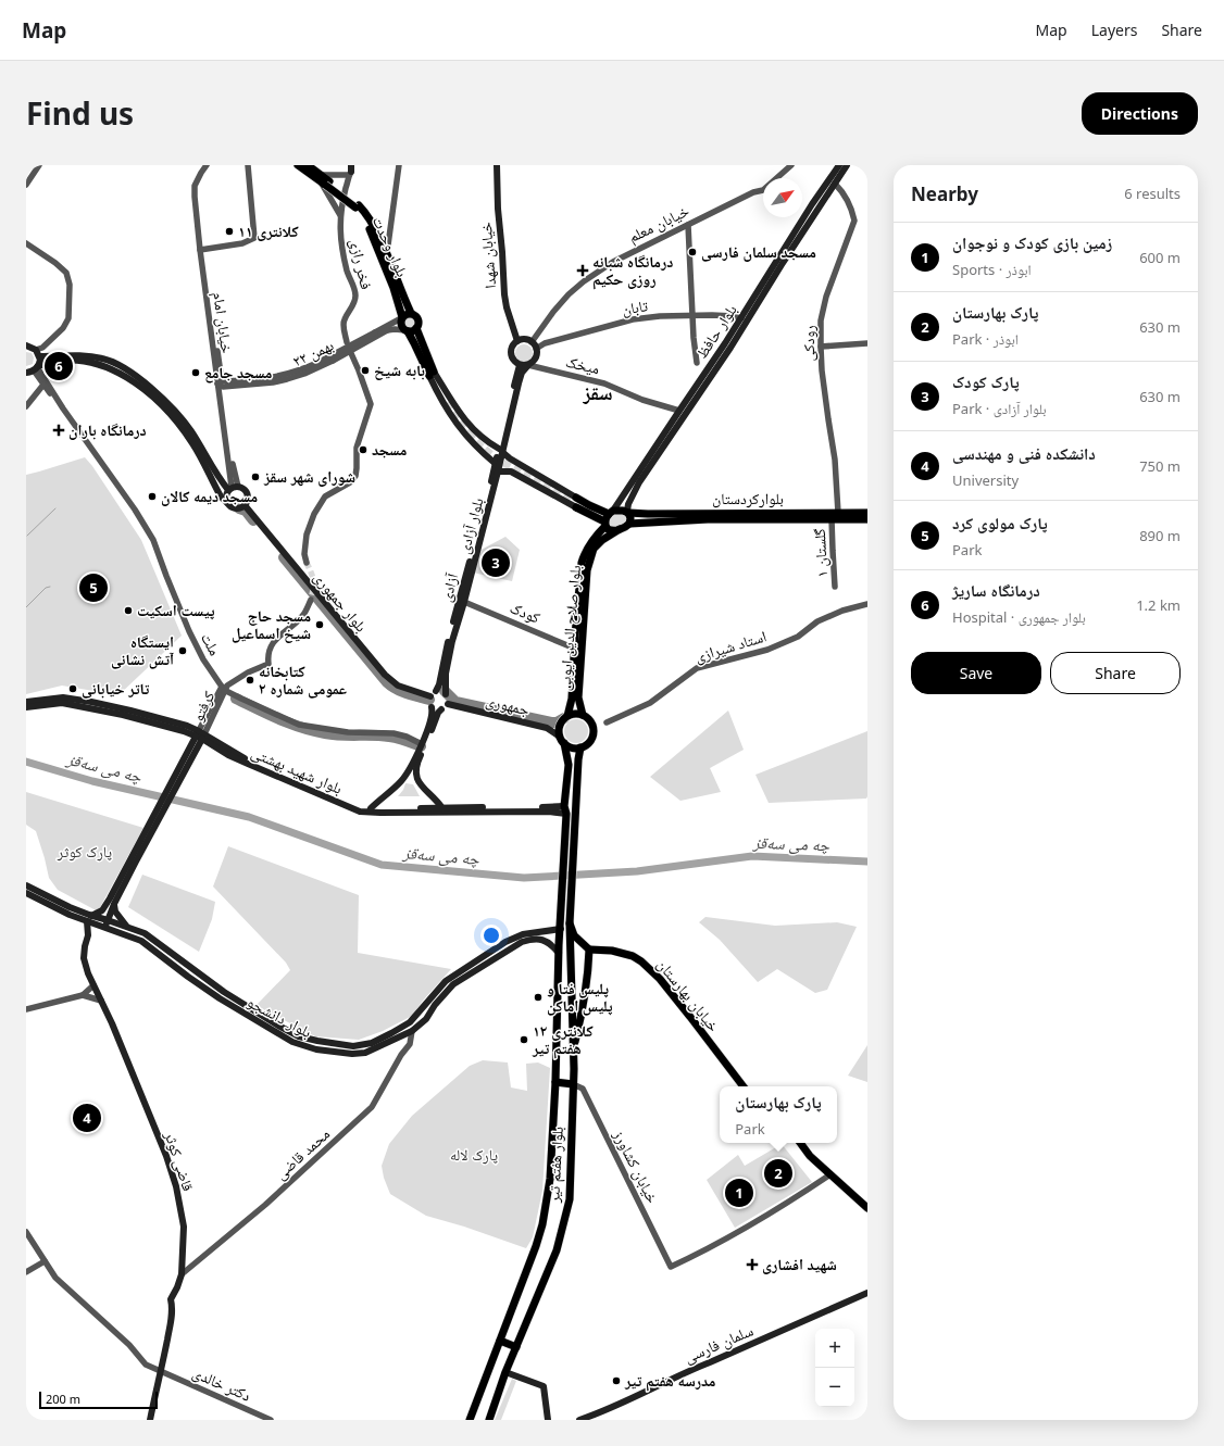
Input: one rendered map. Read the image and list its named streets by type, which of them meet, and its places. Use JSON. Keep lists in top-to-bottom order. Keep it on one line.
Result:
{"streets":{"main road":["بلوار وحدت","خیابان شهدا","بلوار حافظ","بلوارکردستان","بلوار آزادی","آزادی","بلوار جمهوری","بلوار صلاح الدین ایوبی","جمهوری","بلوار شهید بهشتی","خیابان بهارستان","بلوار دانشجو","قاضی کوثر","بلوار هفتم تیر","سلمان فارسی"],"street":["خیابان معلم","فخر رازی","تابان","خیابان امام","رودکی","۲۲ بهمن","میخک","گلستان ۱","کودک","ملت","استاد شیرازی","کرفتو","محمد قاضی","خیابان کشاورز","دکتر خالدی"]},"crossings":[["خیابان معلم","خیابان شهدا"],["خیابان معلم","تابان"],["خیابان معلم","میخک"],["خیابان معلم","بلوار آزادی"],["خیابان معلم","آزادی"],["بلوار وحدت","۲۲ بهمن"],["خیابان شهدا","تابان"],["خیابان شهدا","میخک"],["خیابان شهدا","بلوار آزادی"],["خیابان شهدا","آزادی"],["تابان","بلوار حافظ"],["تابان","میخک"],["تابان","بلوار آزادی"],["تابان","آزادی"],["خیابان امام","۲۲ بهمن"],["خیابان امام","بلوار جمهوری"],["بلوار حافظ","رودکی"],["بلوار حافظ","میخک"],["بلوار حافظ","بلوارکردستان"],["بلوار حافظ","بلوار صلاح الدین ایوبی"],["رودکی","بلوارکردستان"],["رودکی","گلستان ۱"],["میخک","بلوار آزادی"],["میخک","آزادی"],["بلوارکردستان","گلستان ۱"],["بلوارکردستان","بلوار صلاح الدین ایوبی"],["بلوار آزادی","آزادی"],["بلوار آزادی","بلوار جمهوری"],["بلوار آزادی","کودک"],["بلوار آزادی","جمهوری"],["آزادی","بلوار جمهوری"],["آزادی","جمهوری"],["بلوار جمهوری","جمهوری"],["کودک","بلوار صلاح الدین ایوبی"],["بلوار صلاح الدین ایوبی","جمهوری"],["بلوار صلاح الدین ایوبی","بلوار هفتم تیر"],["ملت","کرفتو"],["جمهوری","بلوار هفتم تیر"],["کرفتو","بلوار شهید بهشتی"],["بلوار شهید بهشتی","بلوار هفتم تیر"],["بلوار دانشجو","محمد قاضی"],["بلوار دانشجو","قاضی کوثر"],["بلوار دانشجو","بلوار هفتم تیر"],["محمد قاضی","قاضی کوثر"],["قاضی کوثر","دکتر خالدی"],["بلوار هفتم تیر","خیابان کشاورز"]],"districts":["سقز"],"water":["چە می سەقز"],"parks":["پارک کوثر","پارک لاله"],"places":{"other":["کلانتری ۱۱","مسجد سلمان فارسی","بابه شیخ","مسجد جامع","مسجد","شورای شهر سقز","مسجد دیمه کالان","پیست اسکیت","مسجد حاج شیخ اسماعیل","ایستگاه آتش نشانی","کتابخانه عمومی شماره ۲","تاتر خیابانی","پلیس فتا و پلیس اماکن","کلانتری ۱۲ هفتم تیر","مدرسه هفتم تیر"],"health":["درمانگاه شبانه روزی حکیم","درمانگاه باران","شهید افشاری"]},"scale_bar":"200 m","north":"top right","page":{"header":"Map","nav":["Map","Layers","Share"],"title":"Find us","buttons":["Directions",["Save","Share"]],"heading":["Nearby","6 results"],"list":[{"mark":"1","name":"زمین بازی کودک و نوجوان","note":"Sports · ابوذر","value":"600 m"},{"mark":"2","name":"پارک بهارستان","note":"Park · ابوذر","value":"630 m"},{"mark":"3","name":"پارک کودک","note":"Park · بلوار آزادی","value":"630 m"},{"mark":"4","name":"دانشکده فنی و مهندسی","note":"University","value":"750 m"},{"mark":"5","name":"پارک مولوی کرد","note":"Park","value":"890 m"},{"mark":"6","name":"درمانگاه ساریژ","note":"Hospital · بلوار جمهوری","value":"1.2 km"}],"pins":["6","3","5","4","2","1"],"popup":["پارک بهارستان","Park"],"map_buttons":["+","−"],"scale":"200 m"}}
